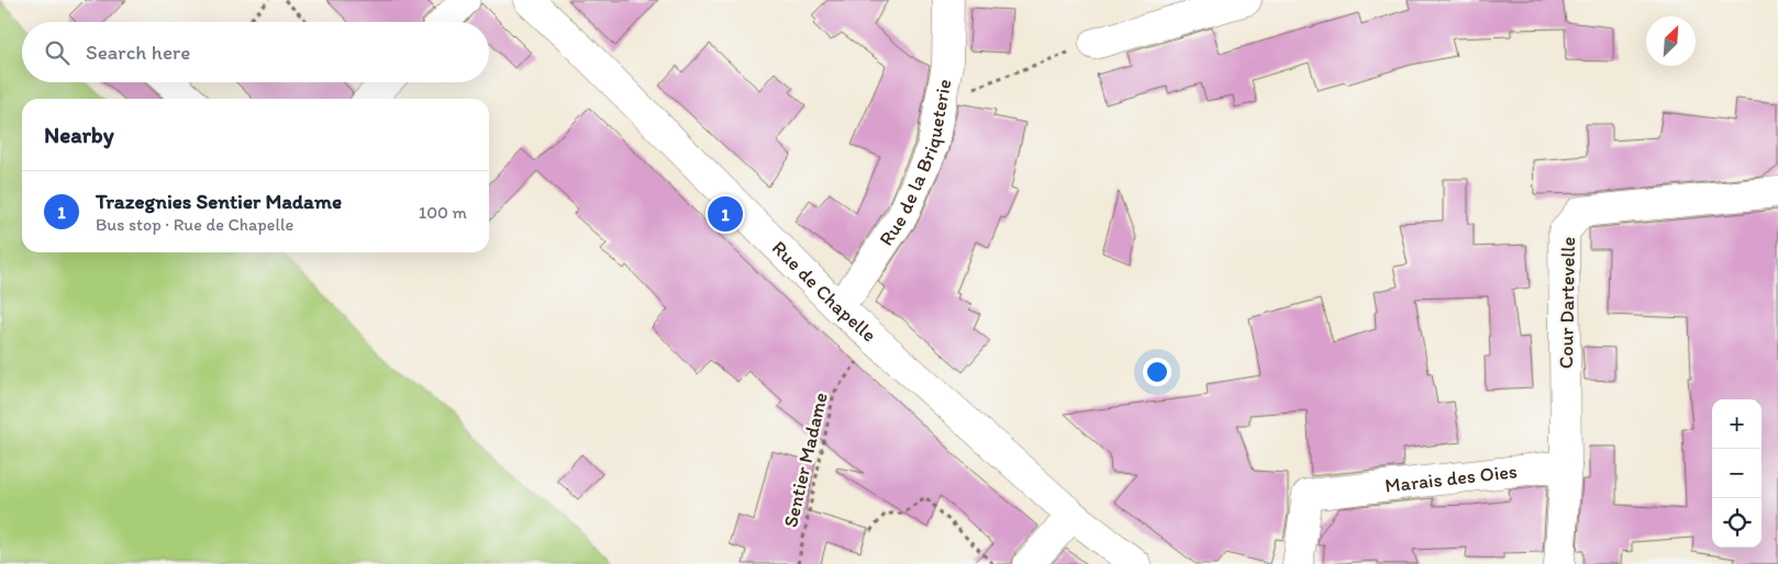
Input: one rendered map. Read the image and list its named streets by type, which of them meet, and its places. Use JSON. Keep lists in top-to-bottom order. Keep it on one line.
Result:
{"streets":{"street":["Rue de la Briqueterie","Rue de Chapelle","Cour Dartevelle","Marais des Oies"],"path":["Sentier Madame"]},"crossings":[["Rue de la Briqueterie","Rue de Chapelle"],["Rue de Chapelle","Sentier Madame"],["Cour Dartevelle","Marais des Oies"]],"north":"top right","page":{"search":"Search here","heading":"Nearby","list":[{"mark":"1","name":"Trazegnies Sentier Madame","note":"Bus stop · Rue de Chapelle","value":"100 m"}],"pins":"1","map_buttons":["+","−"]}}
